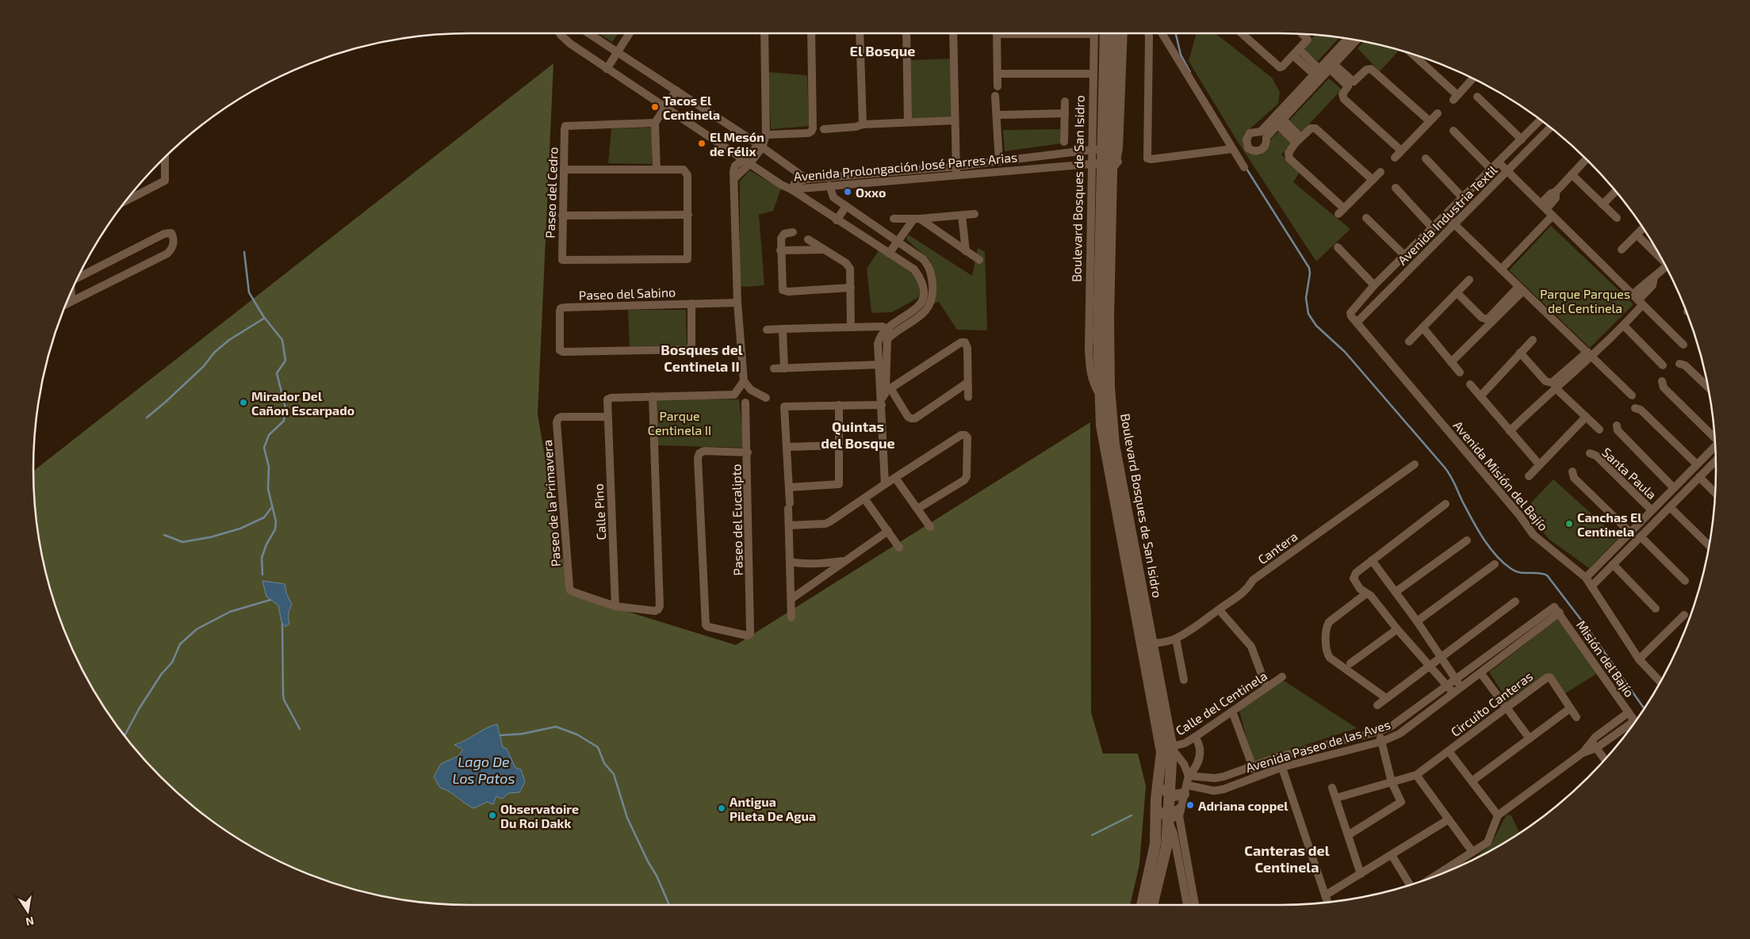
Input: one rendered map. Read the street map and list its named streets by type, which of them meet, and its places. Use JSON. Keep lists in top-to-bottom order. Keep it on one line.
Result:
{"streets":{"main road":["Boulevard Bosques de San Isidro"],"street":["Avenida Prolongación José Parres Arias","Paseo del Cedro","Avenida Industria Textil","Paseo del Sabino","Santa Paula","Avenida Misión del Bajío","Paseo de la Primavera","Calle Pino","Paseo del Eucalipto","Cantera","Misión del Bajío","Calle del Centinela","Circuito Canteras","Avenida Paseo de las Aves"]},"crossings":[["Avenida Prolongación José Parres Arias","Boulevard Bosques de San Isidro"],["Boulevard Bosques de San Isidro","Cantera"],["Boulevard Bosques de San Isidro","Calle del Centinela"],["Avenida Industria Textil","Avenida Misión del Bajío"],["Paseo de la Primavera","Calle Pino"],["Misión del Bajío","Avenida Paseo de las Aves"]],"districts":["El Bosque","Bosques del Centinela II","Quintas del Bosque","Canteras del Centinela"],"water":["Lago De Los Patos"],"parks":["Parque Parques del Centinela","Parque Centinela II"],"places":["Tacos El Centinela","El Mesón de Félix","Oxxo","Mirador Del Cañon Escarpado","Canchas El Centinela","Adriana coppel","Antigua Pileta De Agua","Observatoire Du Roi Dakk"],"north":"bottom"}
